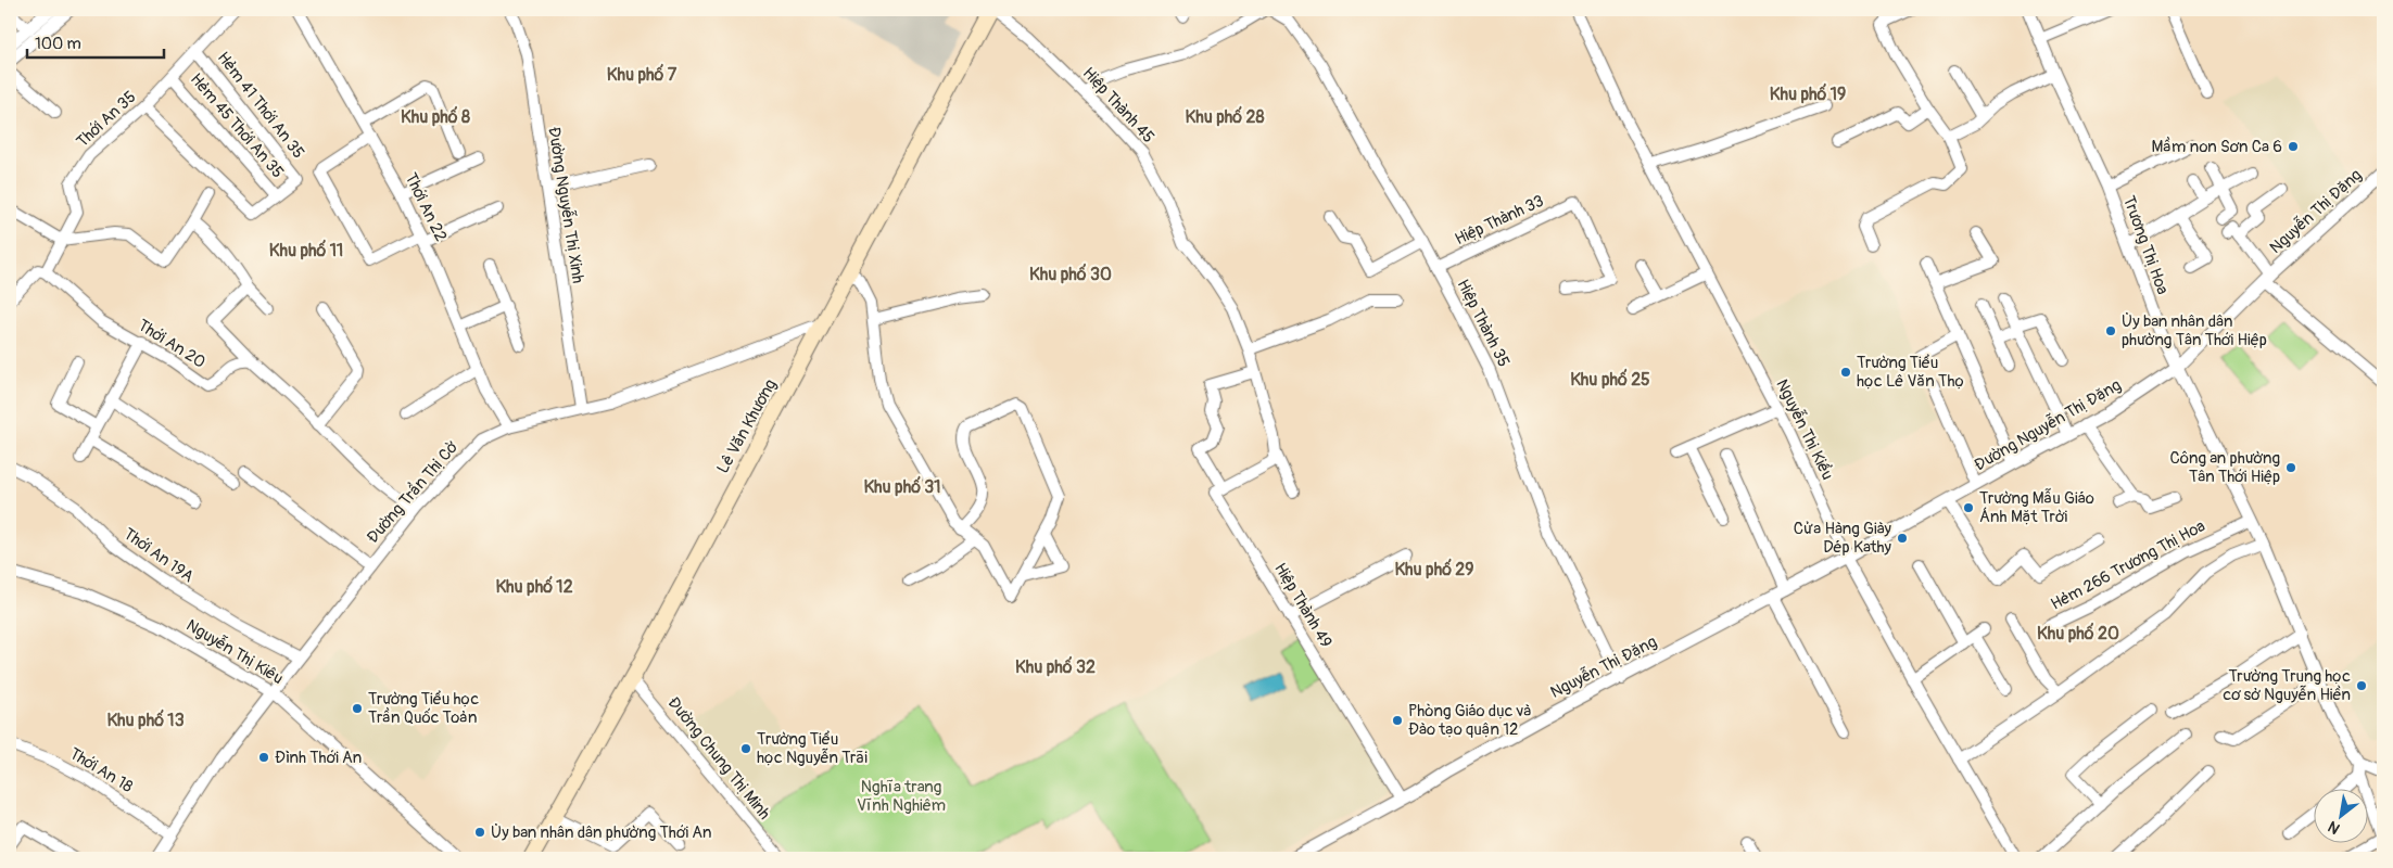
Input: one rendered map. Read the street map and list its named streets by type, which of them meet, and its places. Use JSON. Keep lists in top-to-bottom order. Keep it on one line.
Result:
{"streets":{"main road":["Lê Văn Khương"],"street":["Hẻm 41 Thới An 35","Hiệp Thành 45","Thới An 35","Hẻm 45 Thới An 35","Đường Nguyễn Thị Xinh","Thới An 22","Nguyễn Thị Đặng","Hiệp Thành 33","Trương Thị Hoa","Hiệp Thành 35","Thới An 20","Đường Nguyễn Thị Đặng","Nguyễn Thị Kiểu","Đường Trần Thị Cờ","Thới An 19A","Hẻm 266 Trương Thị Hoa","Hiệp Thành 49","Nguyễn Thị Kiêu","Đường Chung Thị Minh","Thới An 18"]},"crossings":[["Hẻm 41 Thới An 35","Thới An 35"],["Hẻm 41 Thới An 35","Hẻm 45 Thới An 35"],["Hiệp Thành 45","Lê Văn Khương"],["Thới An 35","Hẻm 45 Thới An 35"],["Thới An 35","Thới An 20"],["Đường Nguyễn Thị Xinh","Đường Trần Thị Cờ"],["Thới An 22","Đường Trần Thị Cờ"],["Nguyễn Thị Đặng","Hiệp Thành 35"],["Nguyễn Thị Đặng","Đường Nguyễn Thị Đặng"],["Nguyễn Thị Đặng","Nguyễn Thị Kiểu"],["Nguyễn Thị Đặng","Hiệp Thành 49"],["Hiệp Thành 33","Hiệp Thành 35"],["Trương Thị Hoa","Đường Nguyễn Thị Đặng"],["Trương Thị Hoa","Hẻm 266 Trương Thị Hoa"],["Đường Nguyễn Thị Đặng","Nguyễn Thị Kiểu"],["Lê Văn Khương","Đường Trần Thị Cờ"],["Lê Văn Khương","Đường Chung Thị Minh"],["Đường Trần Thị Cờ","Thới An 19A"],["Đường Trần Thị Cờ","Nguyễn Thị Kiêu"],["Đường Trần Thị Cờ","Thới An 18"]],"districts":["Khu phố 7","Khu phố 19","Khu phố 8","Khu phố 28","Khu phố 11","Khu phố 30","Khu phố 25","Khu phố 31","Khu phố 29","Khu phố 12","Khu phố 20","Khu phố 32","Khu phố 13"],"parks":["Nghĩa trang Vĩnh Nghiêm"],"places":["Mầm non Sơn Ca 6","Ủy ban nhân dân phường Tân Thới Hiệp","Trường Tiểu học Lê Văn Thọ","Công an phường Tân Thới Hiệp","Trường Mẫu Giáo Ánh Mặt Trời","Cửa Hàng Giày Dép Kathy","Trường Trung học cơ sở Nguyễn Hiền","Trường Tiểu học Trần Quốc Toản","Phòng Giáo dục và Đào tạo quận 12","Trường Tiểu học Nguyễn Trãi","Đình Thới An","Ủy ban nhân dân phường Thới An"],"scale_bar":"100 m","north":"bottom left"}
